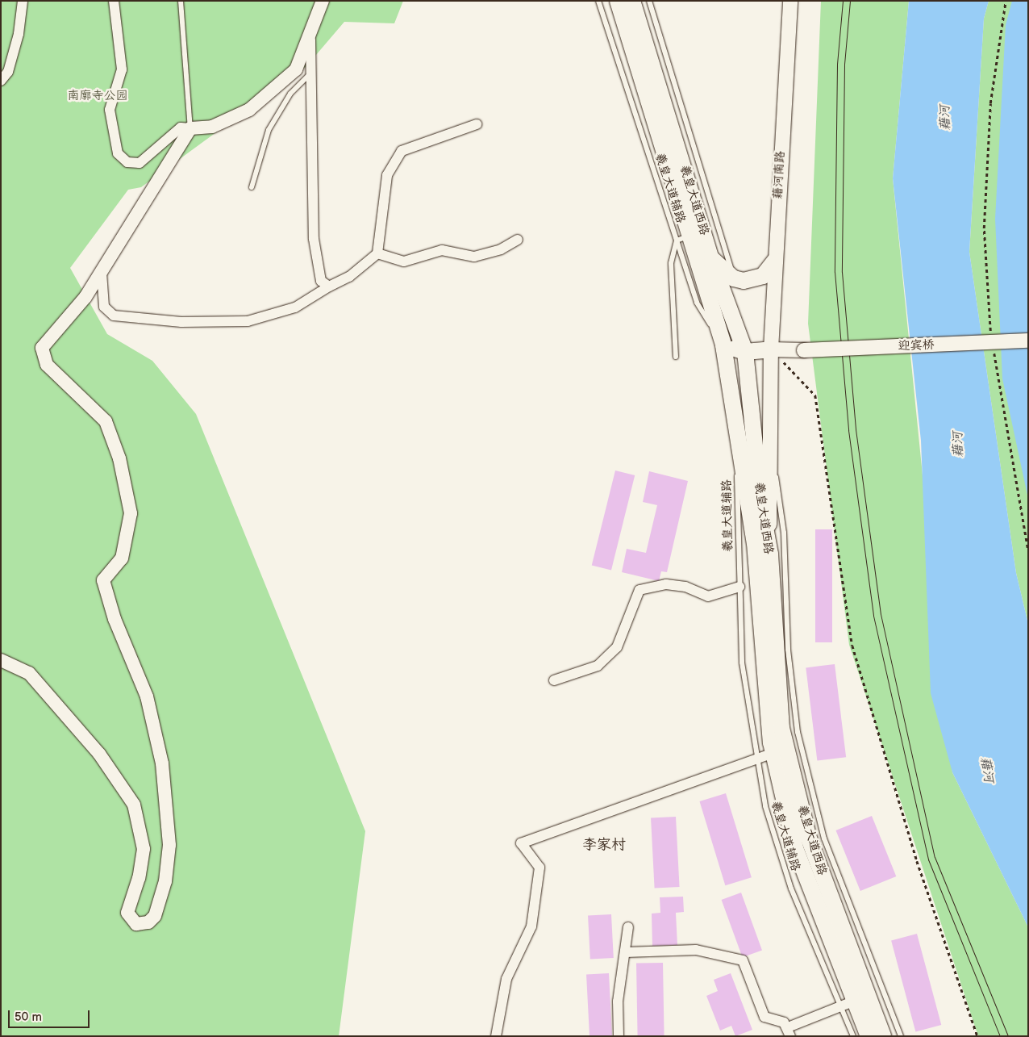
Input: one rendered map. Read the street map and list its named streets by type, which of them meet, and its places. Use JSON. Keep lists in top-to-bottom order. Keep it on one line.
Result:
{"streets":{"main road":["藉河南路","羲皇大道西路","迎宾桥"],"lane":["羲皇大道辅路"]},"crossings":[["藉河南路","羲皇大道西路"],["藉河南路","迎宾桥"],["羲皇大道辅路","羲皇大道西路"]],"districts":["李家村"],"water":["藉河"],"parks":["南廓寺公园"],"scale_bar":"50 m"}
